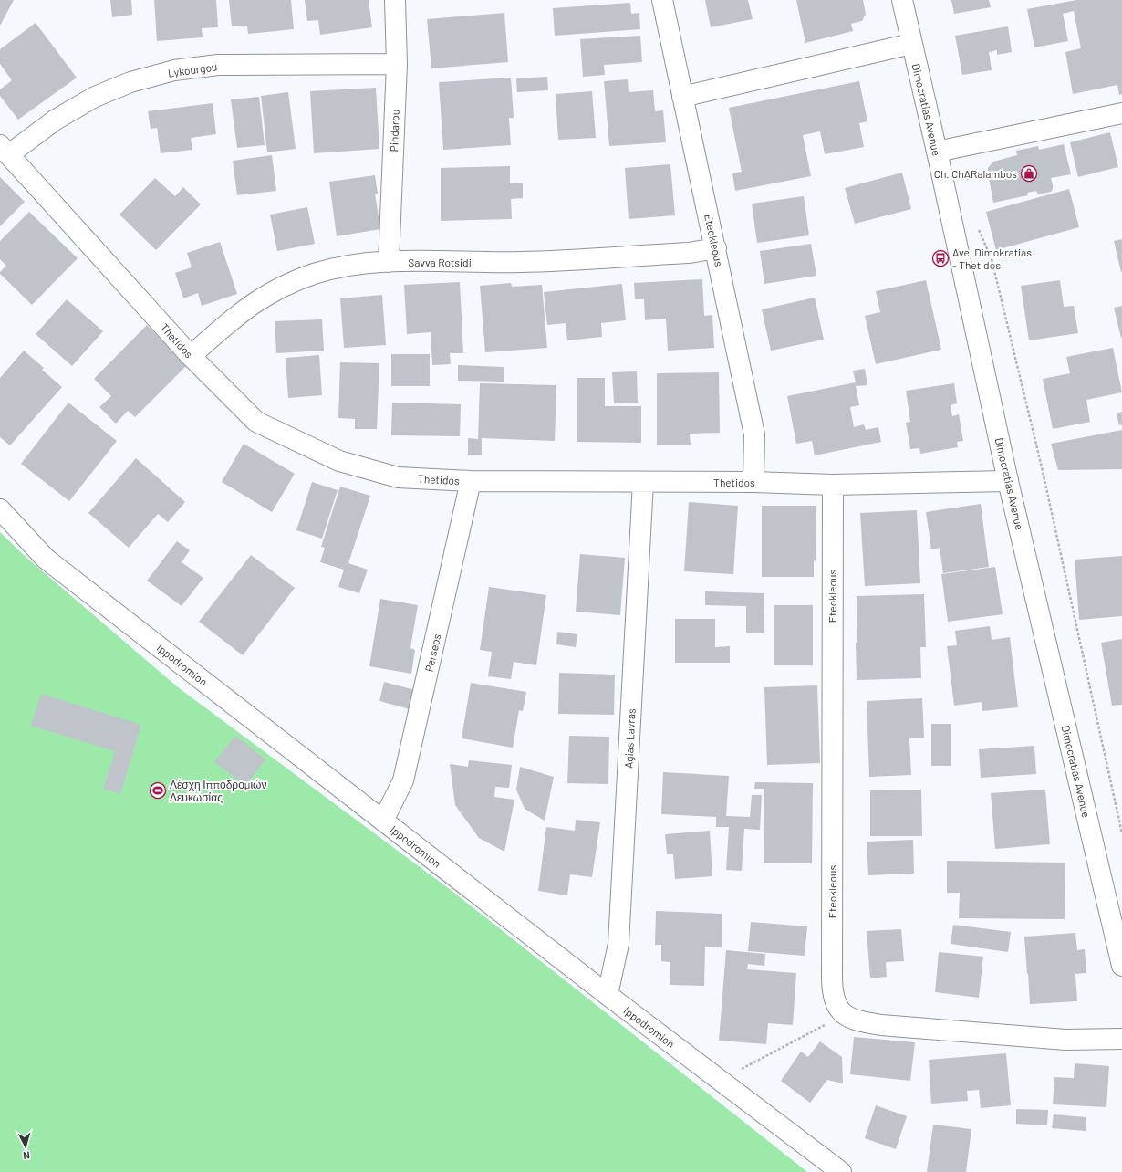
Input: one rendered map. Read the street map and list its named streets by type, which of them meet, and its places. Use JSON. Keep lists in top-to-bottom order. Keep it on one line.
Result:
{"streets":{"street":["Lykourgou","Dimocratias Avenue","Pindarou","Eteokleous","Savva Rotsidi","Thetidos","Perseos","Ippodromion","Agias Lavras"]},"crossings":[["Lykourgou","Pindarou"],["Lykourgou","Thetidos"],["Dimocratias Avenue","Thetidos"],["Pindarou","Savva Rotsidi"],["Eteokleous","Savva Rotsidi"],["Eteokleous","Thetidos"],["Savva Rotsidi","Thetidos"],["Thetidos","Perseos"],["Thetidos","Agias Lavras"],["Perseos","Ippodromion"],["Ippodromion","Agias Lavras"]],"places":{"shop":["Ch. ChARalambos"],"bus stop":["Ave. Dimokratias - Thetidos"],"sports":["Λέσχη Ιπποδρομιών Λευκωσίας"]},"north":"bottom"}
